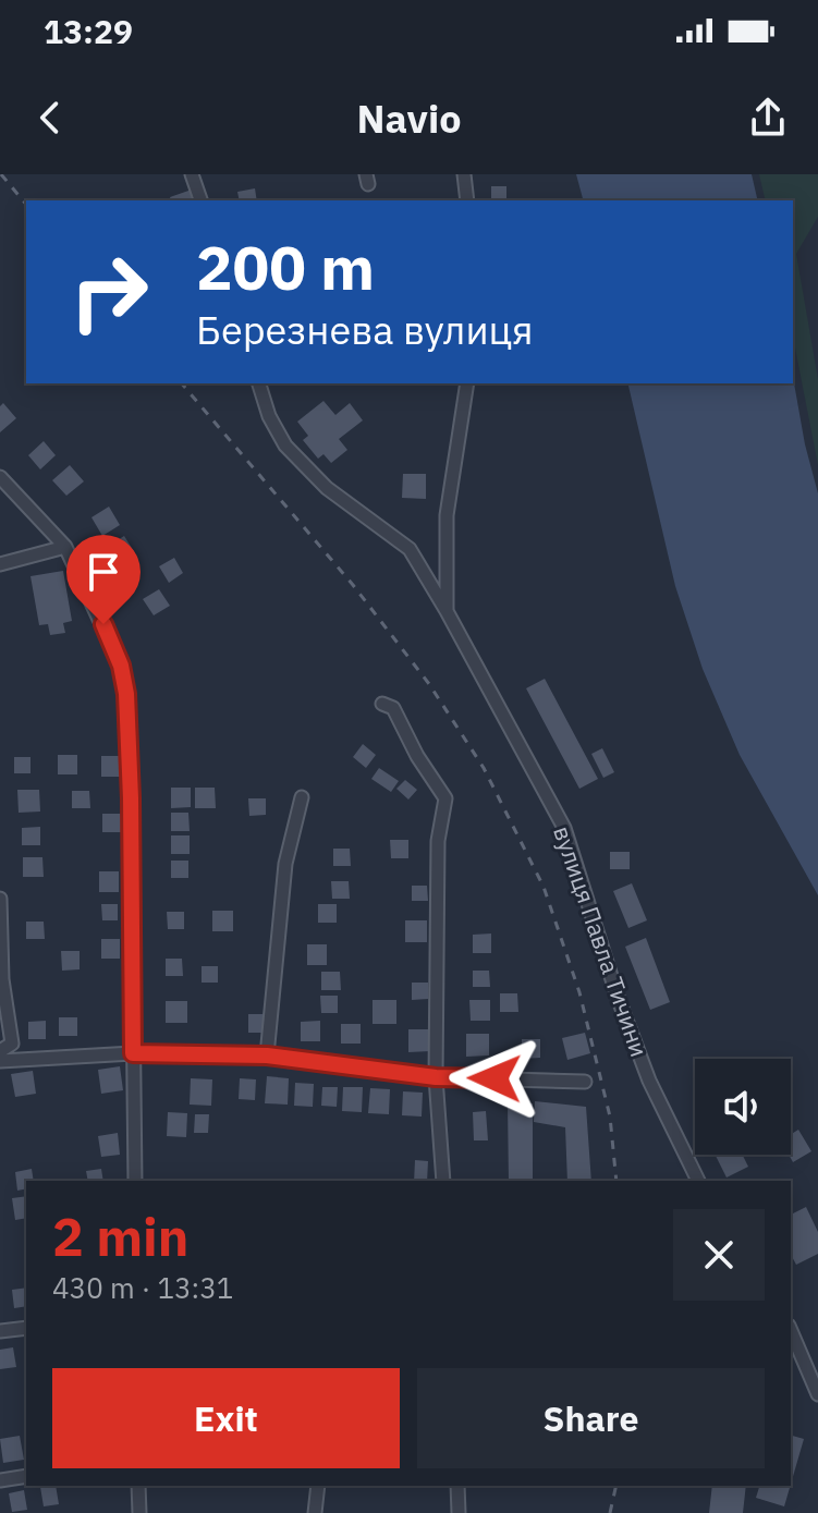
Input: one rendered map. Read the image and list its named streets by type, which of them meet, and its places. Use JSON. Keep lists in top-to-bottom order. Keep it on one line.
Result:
{"streets":{"street":["вулиця Павла Тичини"]},"page":{"status":"13:29","header":"Navio","turn":["200 m","Березнева вулиця"],"heading":["2 min","430 m · 13:31"],"buttons":["Exit","Share"]}}
